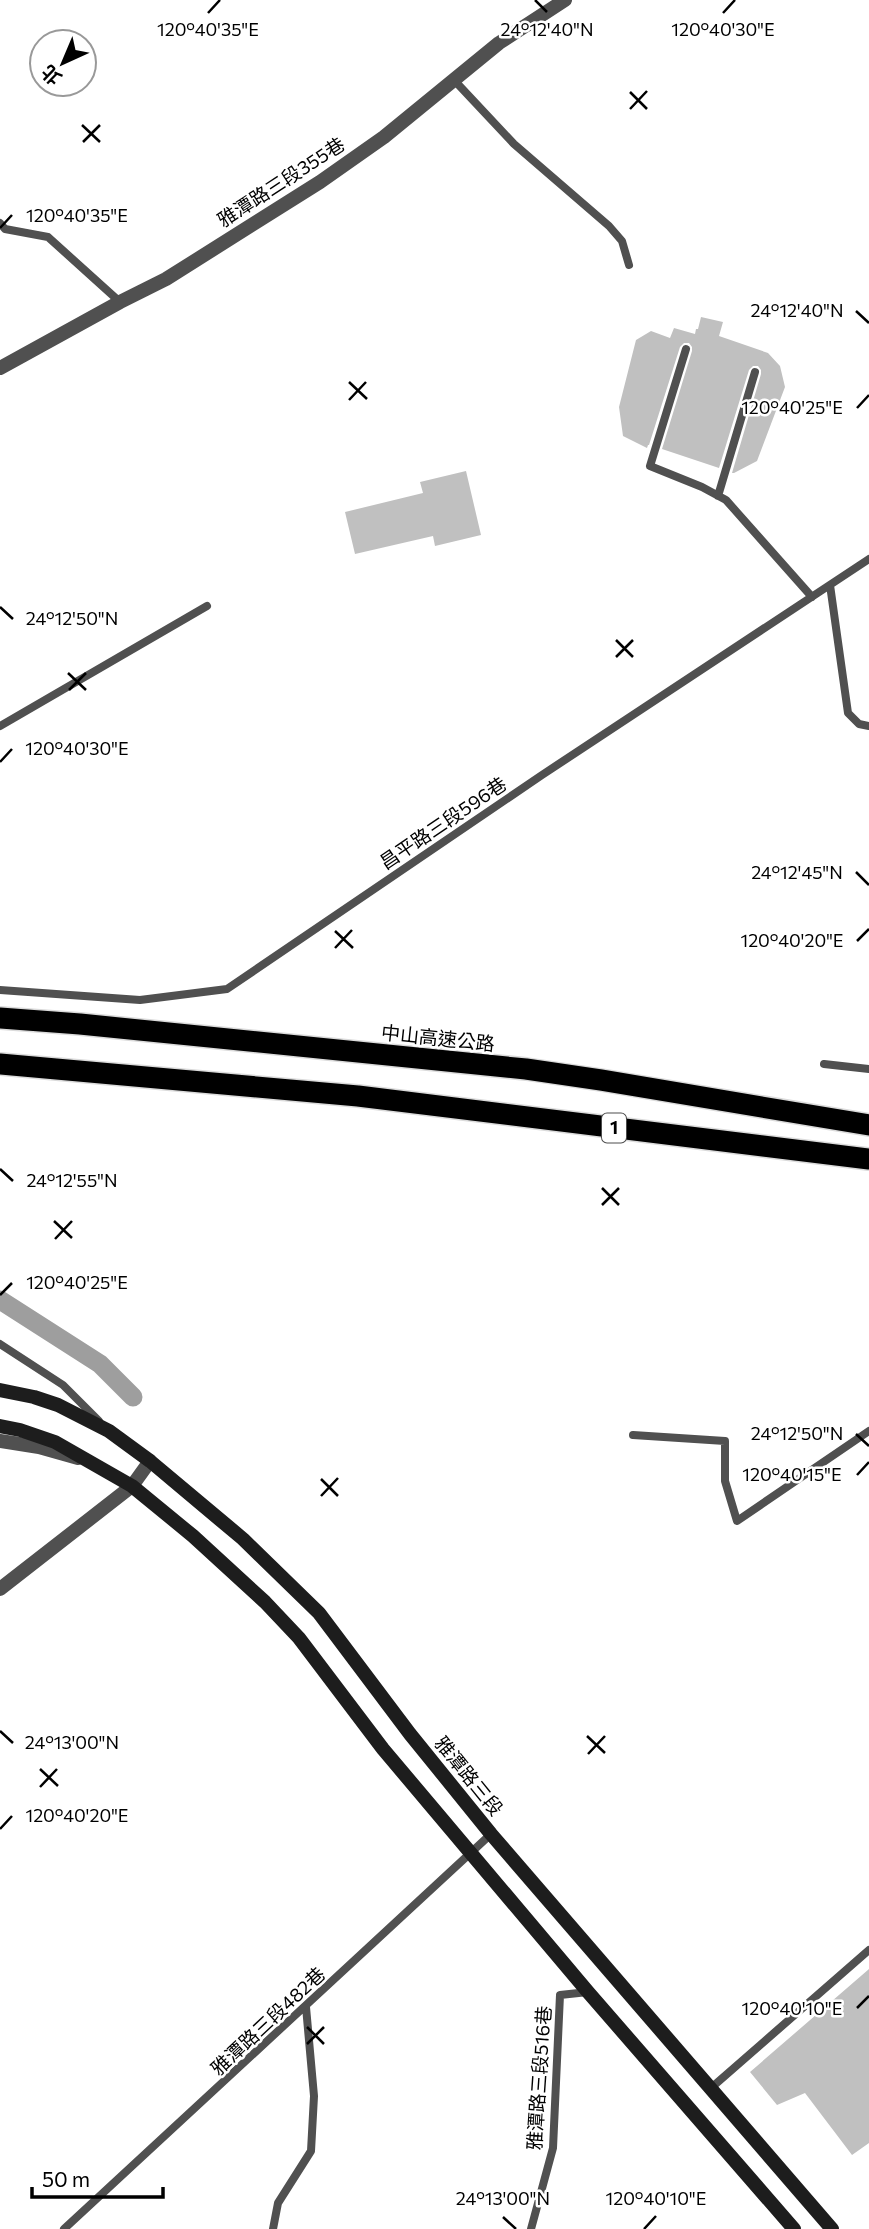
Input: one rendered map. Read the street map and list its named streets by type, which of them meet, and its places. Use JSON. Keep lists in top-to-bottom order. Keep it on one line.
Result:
{"streets":{"highway":["中山高速公路","1"],"street":["雅潭路三段355巷","雅潭路三段"],"lane":["昌平路三段596巷","雅潭路三段482巷","雅潭路三段516巷"]},"crossings":[["雅潭路三段","雅潭路三段482巷"]],"scale_bar":"50 m","north":"bottom left","coordinates":["24°12'40\"N","120°40'30\"E","120°40'35\"E","120°40'25\"E","24°12'50\"N","24°12'45\"N","120°40'20\"E","24°12'55\"N","120°40'15\"E","24°13'00\"N","120°40'10\"E"]}
